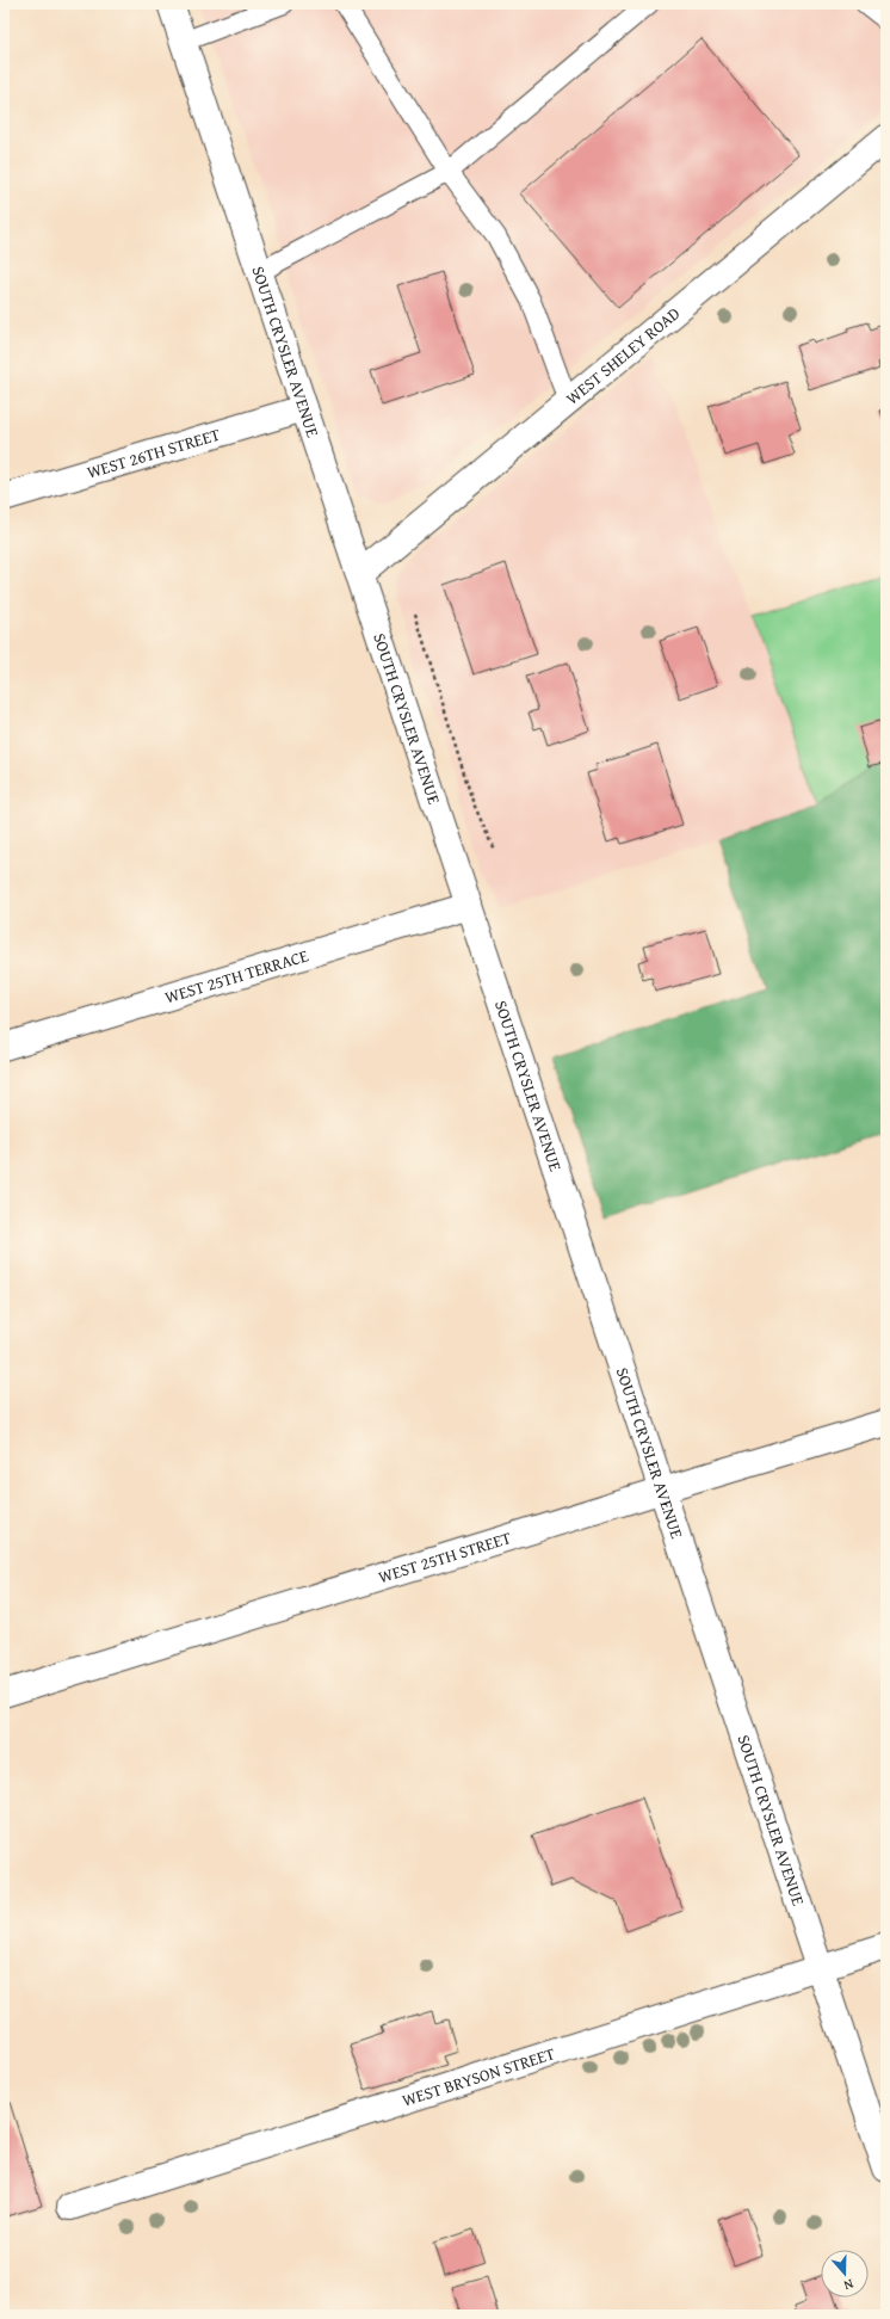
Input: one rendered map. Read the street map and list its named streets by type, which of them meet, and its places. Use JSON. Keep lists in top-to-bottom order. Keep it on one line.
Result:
{"streets":{"street":["SOUTH CRYSLER AVENUE","WEST SHELEY ROAD","WEST 26TH STREET","WEST 25TH TERRACE","WEST 25TH STREET","WEST BRYSON STREET"]},"crossings":[["SOUTH CRYSLER AVENUE","WEST SHELEY ROAD"],["SOUTH CRYSLER AVENUE","WEST 26TH STREET"],["SOUTH CRYSLER AVENUE","WEST 25TH TERRACE"],["SOUTH CRYSLER AVENUE","WEST 25TH STREET"],["SOUTH CRYSLER AVENUE","WEST BRYSON STREET"]],"north":"bottom"}
